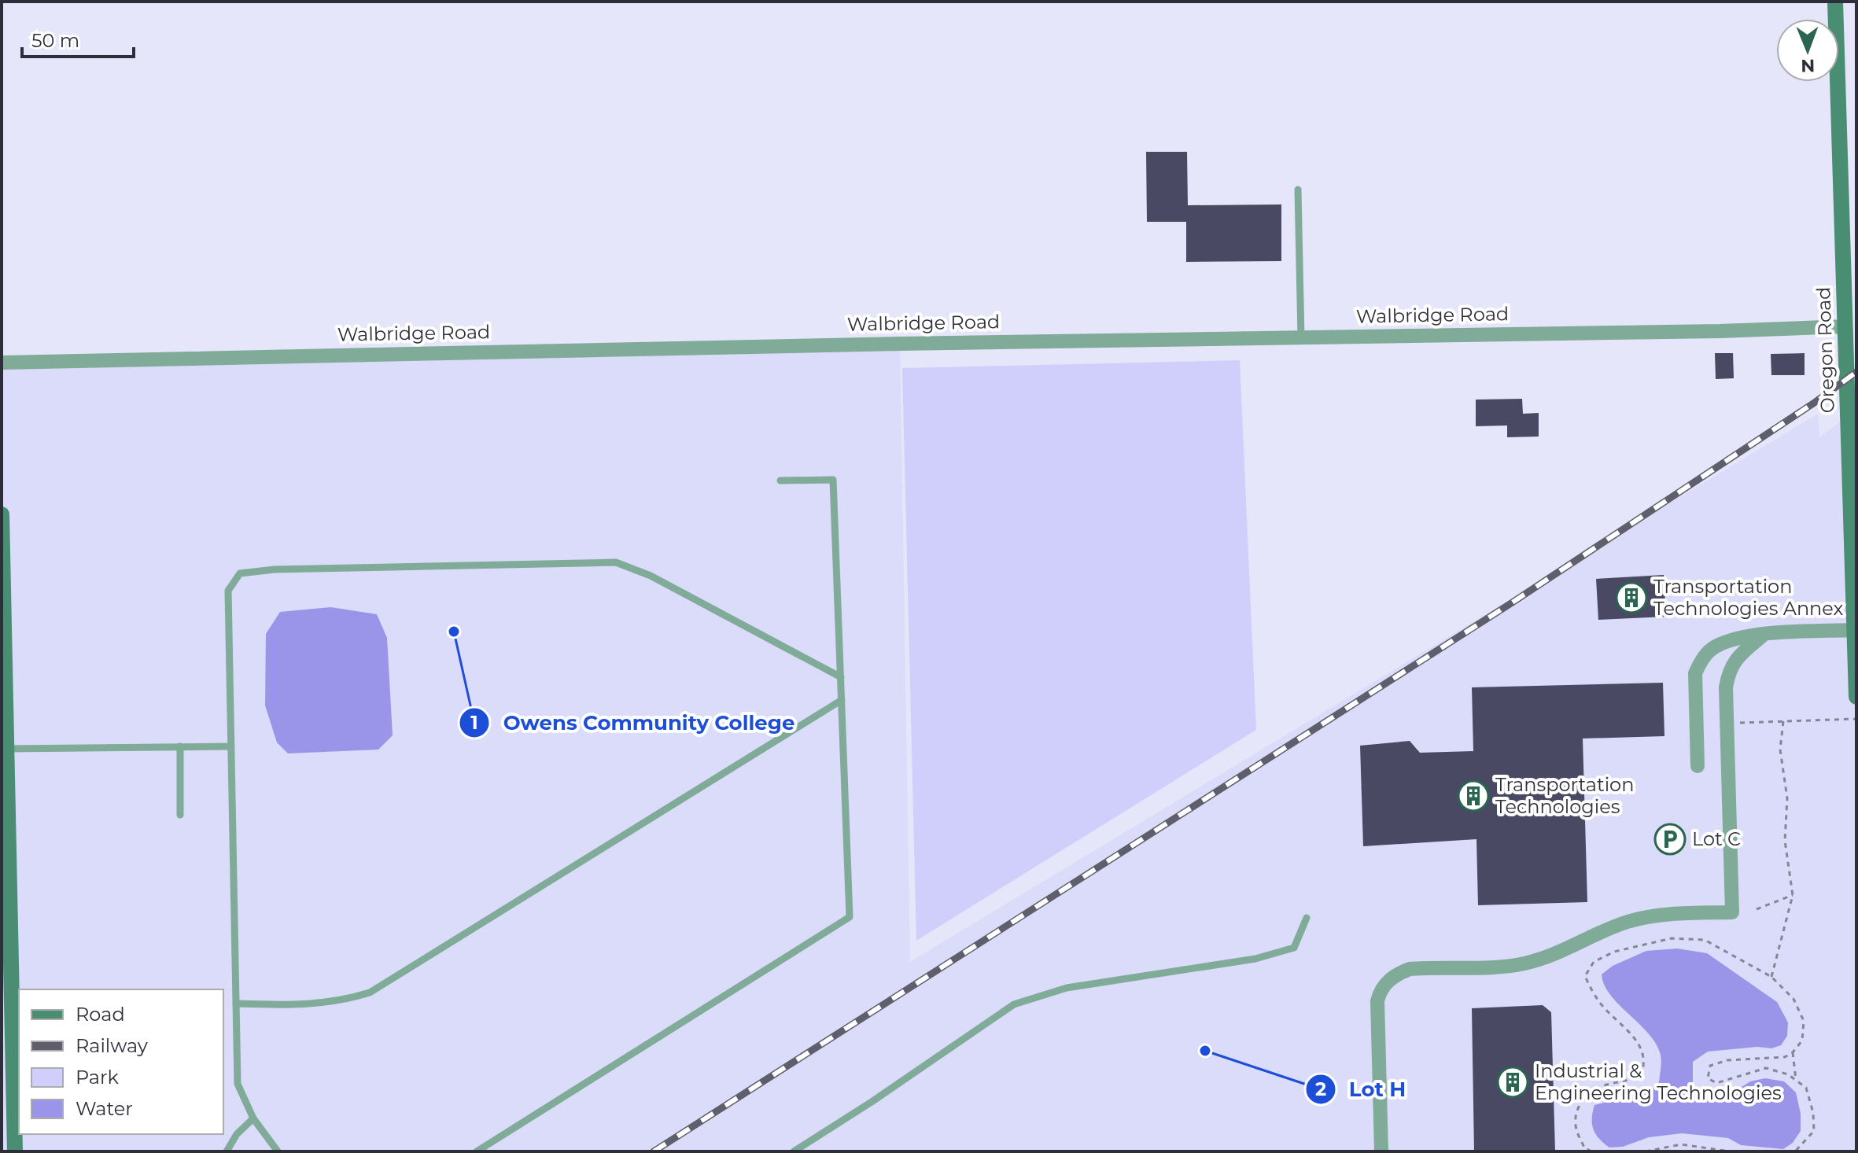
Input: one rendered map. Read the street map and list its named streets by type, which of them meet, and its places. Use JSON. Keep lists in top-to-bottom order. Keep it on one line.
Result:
{"streets":{"main road":["Oregon Road"],"street":["Walbridge Road"]},"crossings":[["Walbridge Road","Oregon Road"]],"places":{"building":["Transportation Technologies Annex","Transportation Technologies","Industrial & Engineering Technologies"],"other":["Owens Community College","Lot H"],"parking":["Lot C"]},"legend":["Road","Railway","Park","Water"],"scale_bar":"50 m","north":"bottom"}
